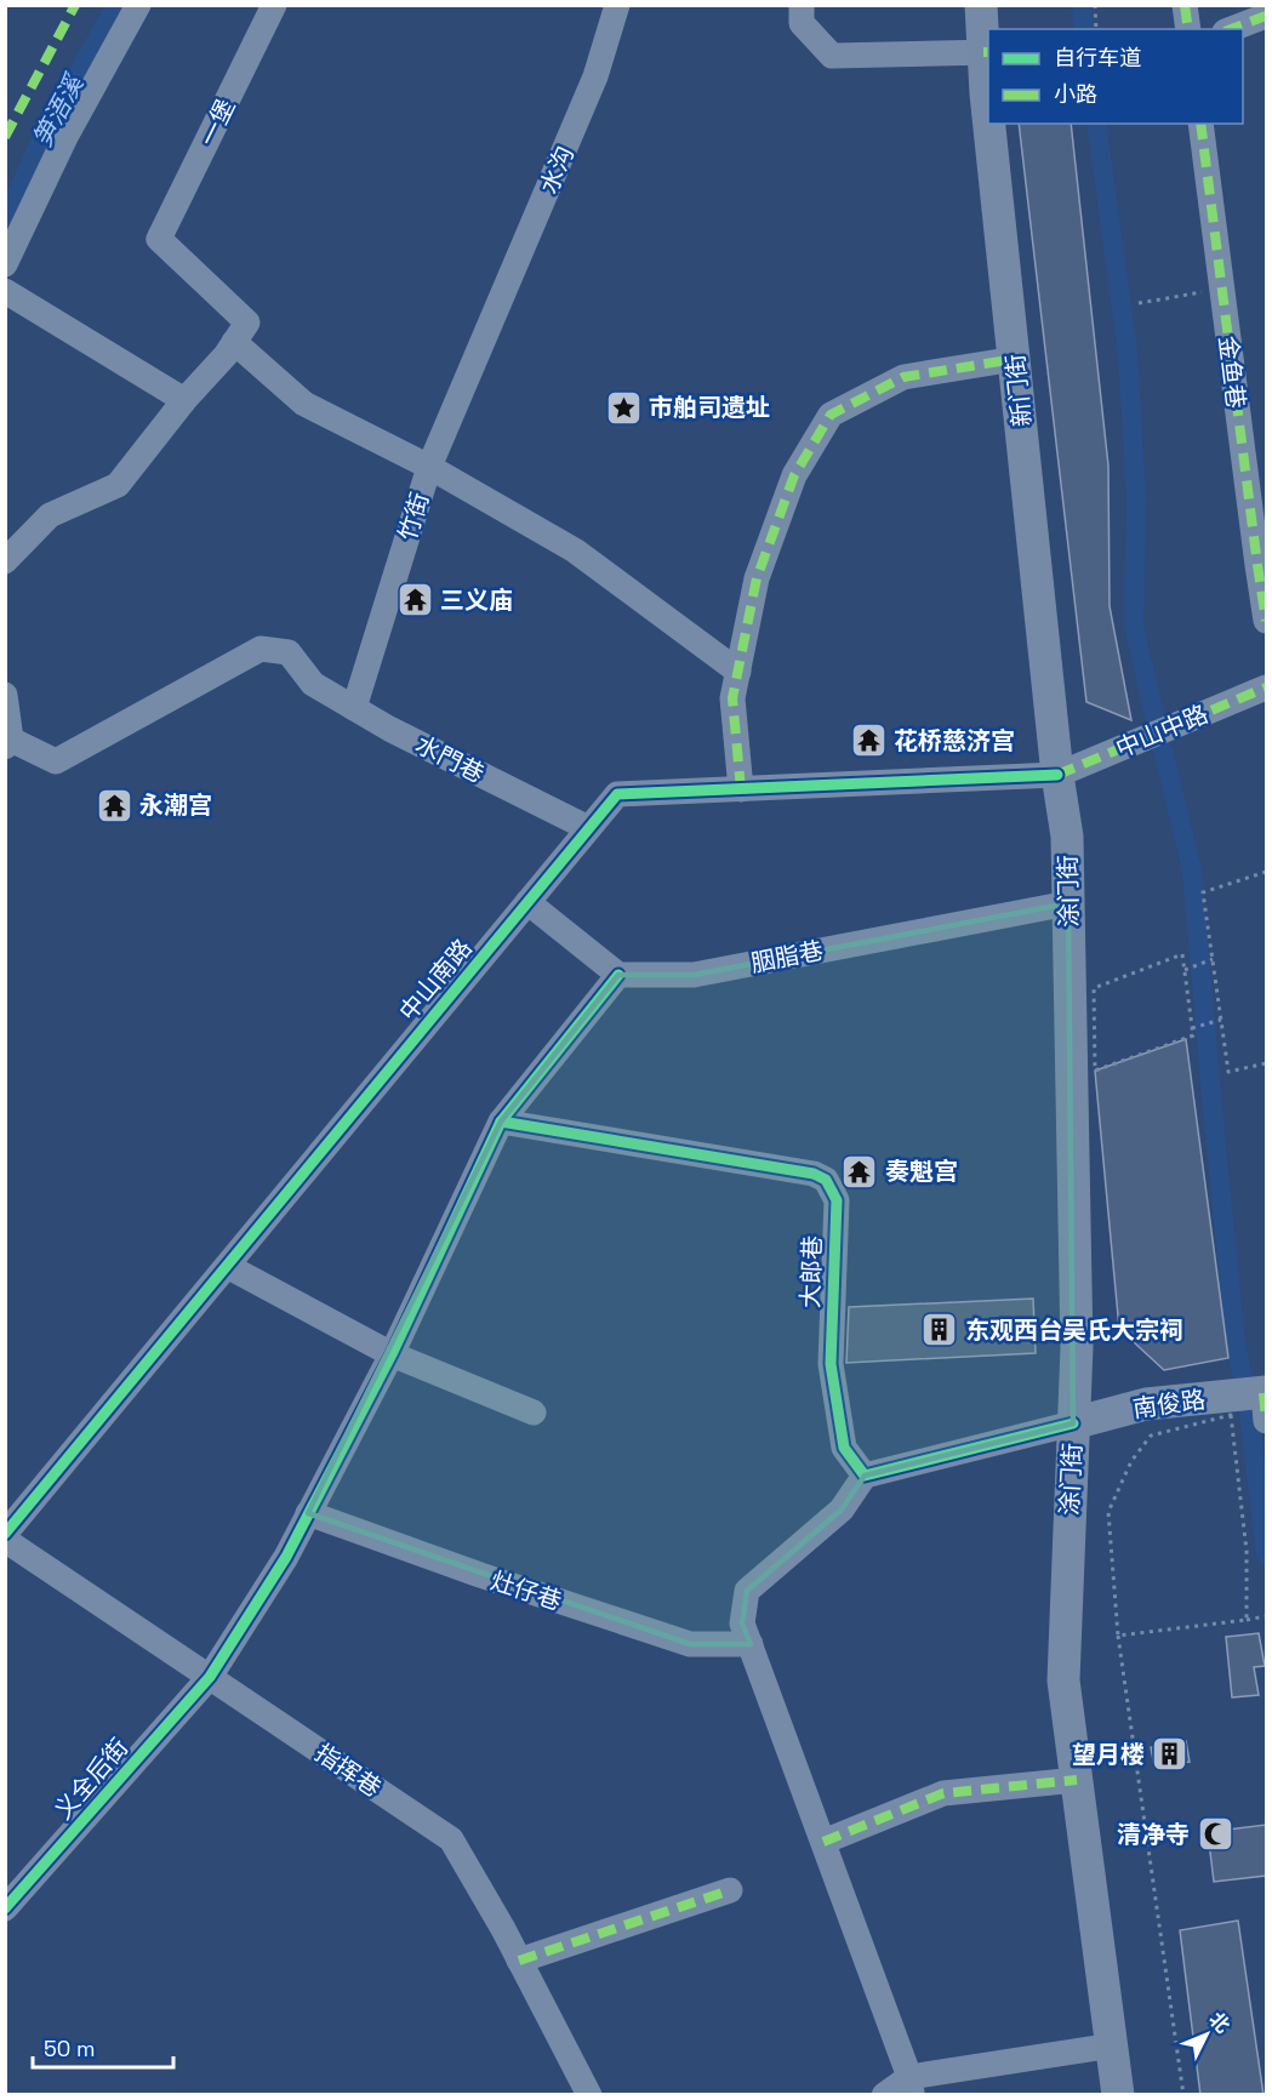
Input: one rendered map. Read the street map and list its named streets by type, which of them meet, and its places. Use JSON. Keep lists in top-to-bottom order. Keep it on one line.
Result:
{"streets":{"main road":["新门街","涂门街","南俊路"],"street":["一堡","水沟","金鱼巷","竹街","中山中路","水門巷","胭脂巷","中山南路","大郎巷","灶仔巷","指挥巷","义全后街"]},"crossings":[["水沟","竹街"],["新门街","中山中路"],["新门街","涂门街"],["新门街","中山南路"],["竹街","水門巷"],["中山中路","涂门街"],["中山中路","中山南路"],["水門巷","中山南路"],["涂门街","胭脂巷"],["涂门街","中山南路"],["涂门街","南俊路"],["胭脂巷","义全后街"],["大郎巷","义全后街"],["灶仔巷","义全后街"],["指挥巷","义全后街"]],"water":["笋浯溪"],"places":{"place":["市舶司遗址"],"temple":["三义庙","花桥慈济宫","永潮宫","奏魁宫"],"building":["东观西台吴氏大宗祠","望月楼"],"mosque":["清净寺"]},"legend":["自行车道","小路"],"scale_bar":"50 m","north":"top right"}
